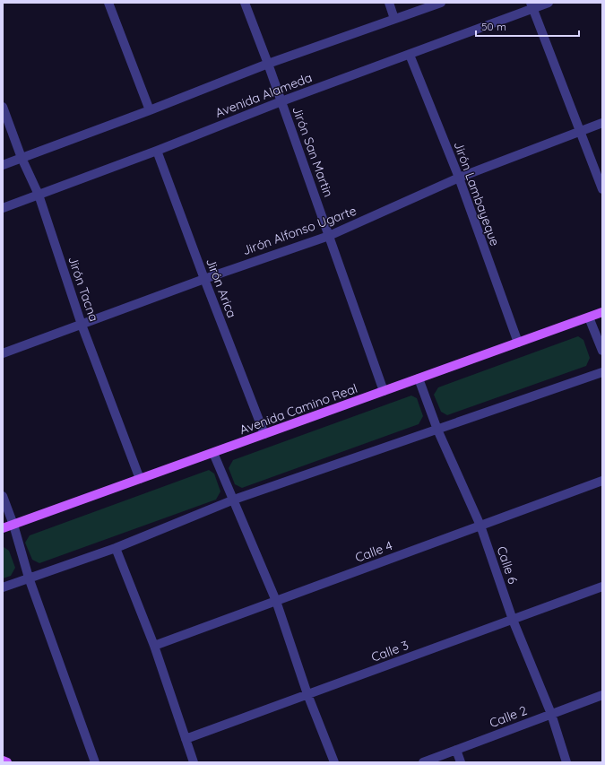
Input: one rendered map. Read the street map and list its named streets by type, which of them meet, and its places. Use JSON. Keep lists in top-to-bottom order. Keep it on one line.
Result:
{"streets":{"main road":["Avenida Camino Real"],"street":["Avenida Alameda","Jirón San Martin","Jirón Lambayeque","Jirón Alfonso Ugarte","Jirón Arica","Jirón Tacna","Calle 4","Calle 6","Calle 3","Calle 2"]},"crossings":[["Avenida Alameda","Jirón San Martin"],["Avenida Alameda","Jirón Lambayeque"],["Avenida Alameda","Jirón Arica"],["Avenida Alameda","Jirón Tacna"],["Jirón San Martin","Jirón Alfonso Ugarte"],["Jirón San Martin","Avenida Camino Real"],["Jirón Lambayeque","Jirón Alfonso Ugarte"],["Jirón Lambayeque","Avenida Camino Real"],["Jirón Alfonso Ugarte","Jirón Arica"],["Jirón Alfonso Ugarte","Jirón Tacna"],["Jirón Arica","Avenida Camino Real"],["Jirón Tacna","Avenida Camino Real"],["Avenida Camino Real","Calle 6"],["Calle 4","Calle 6"],["Calle 6","Calle 3"],["Calle 6","Calle 2"]],"scale_bar":"50 m"}
